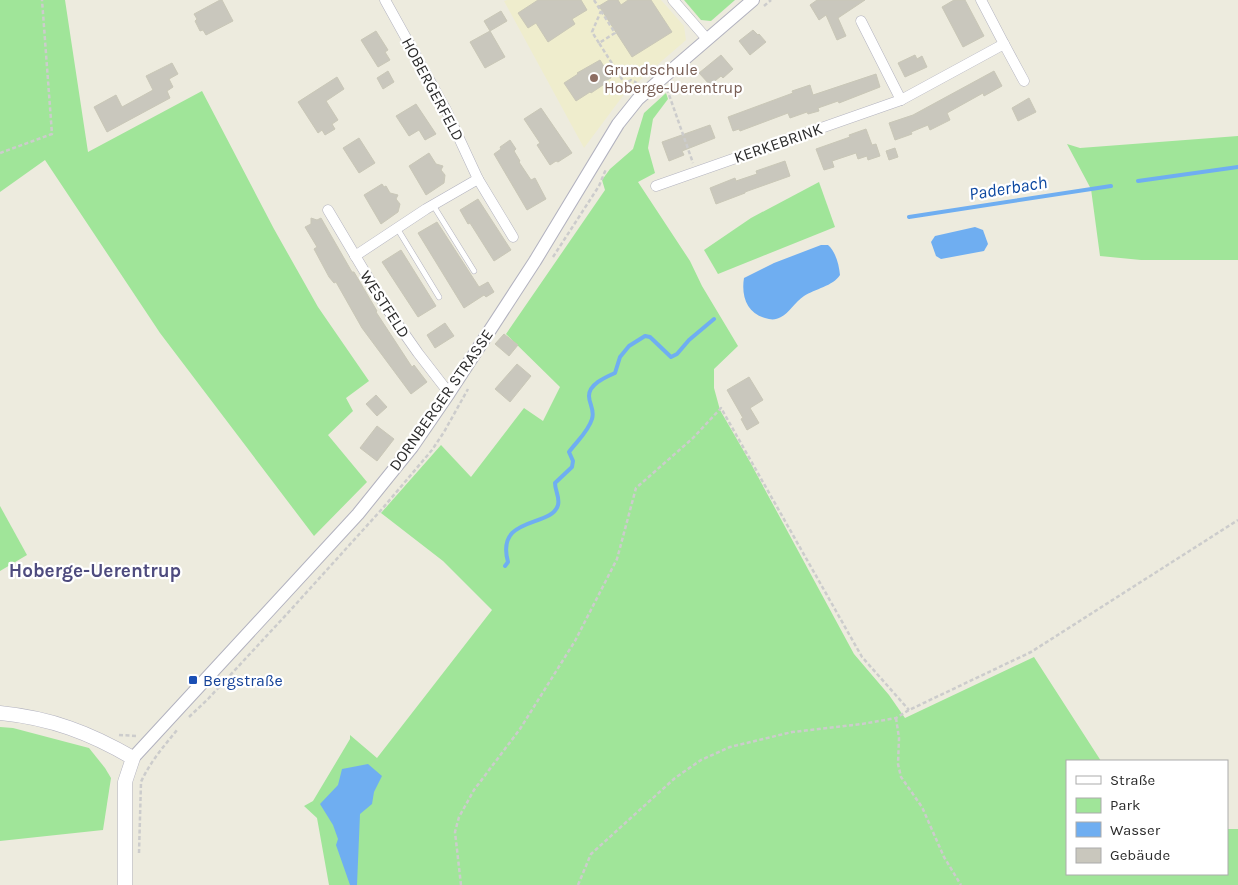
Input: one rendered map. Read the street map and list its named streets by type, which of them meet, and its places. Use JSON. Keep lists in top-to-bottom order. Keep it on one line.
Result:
{"streets":{"main road":["DORNBERGER STRASSE"],"street":["HOBERGERFELD","KERKEBRINK","WESTFELD"]},"crossings":[["WESTFELD","DORNBERGER STRASSE"]],"districts":["Hoberge-Uerentrup"],"water":["Paderbach"],"places":{"other":["Grundschule Hoberge-Uerentrup"],"transit":["Bergstraße"]},"legend":["Straße","Park","Wasser","Gebäude"]}
